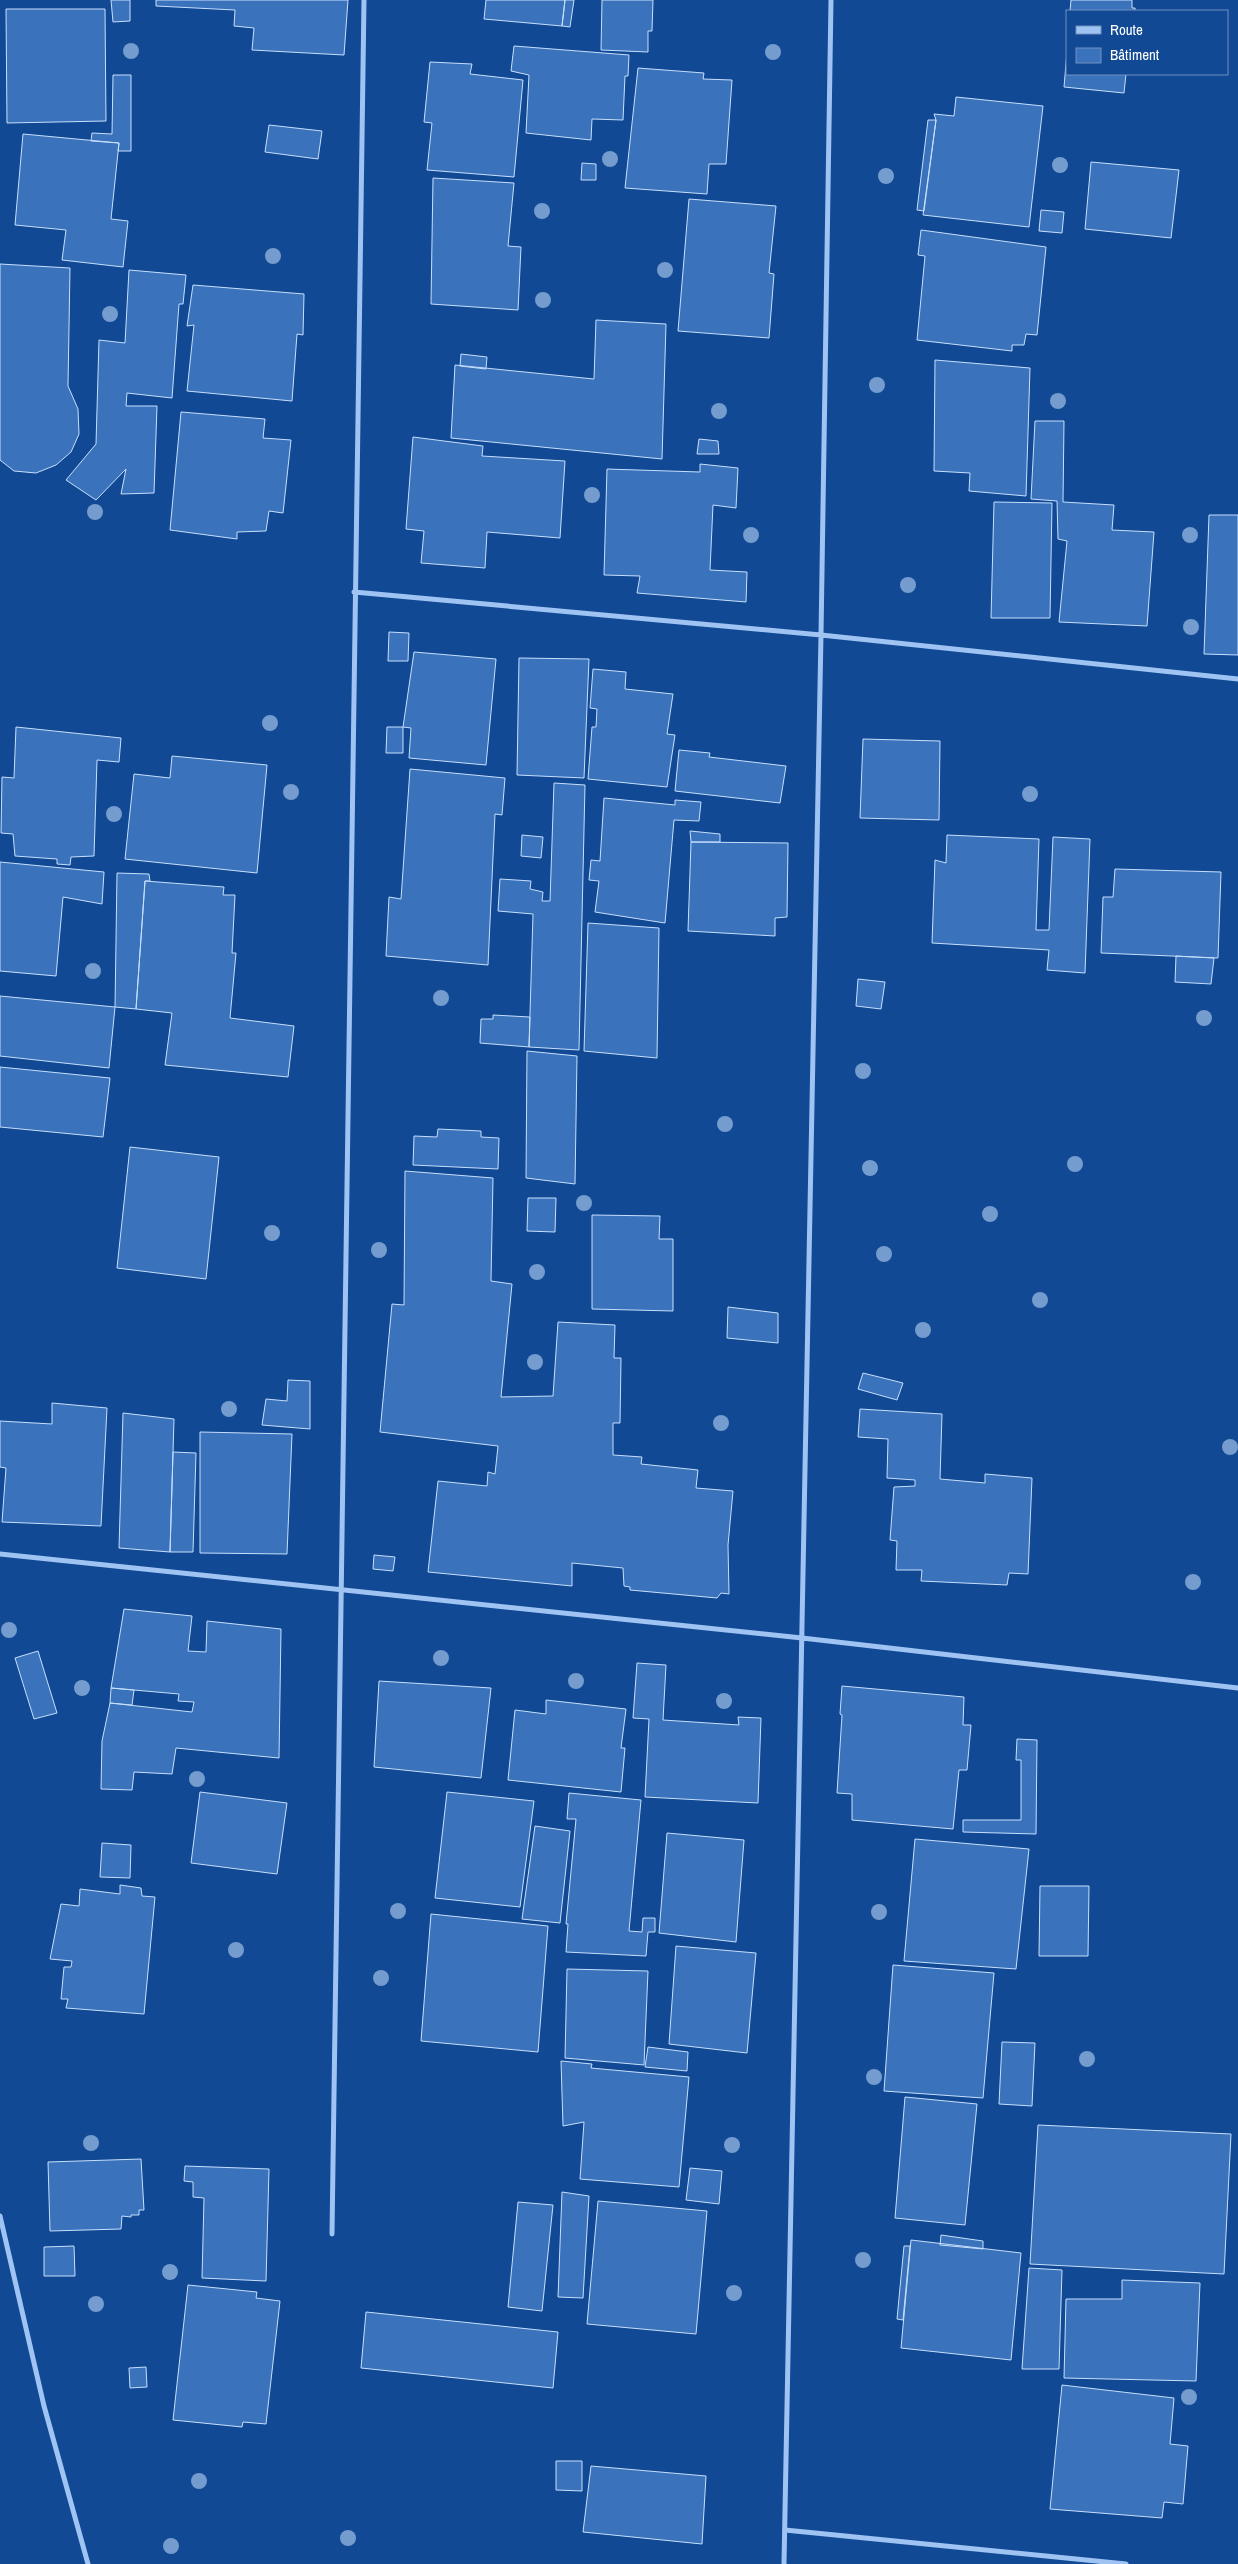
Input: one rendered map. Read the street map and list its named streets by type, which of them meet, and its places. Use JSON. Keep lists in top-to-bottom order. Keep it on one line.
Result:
{"legend":["Route","Bâtiment"]}
